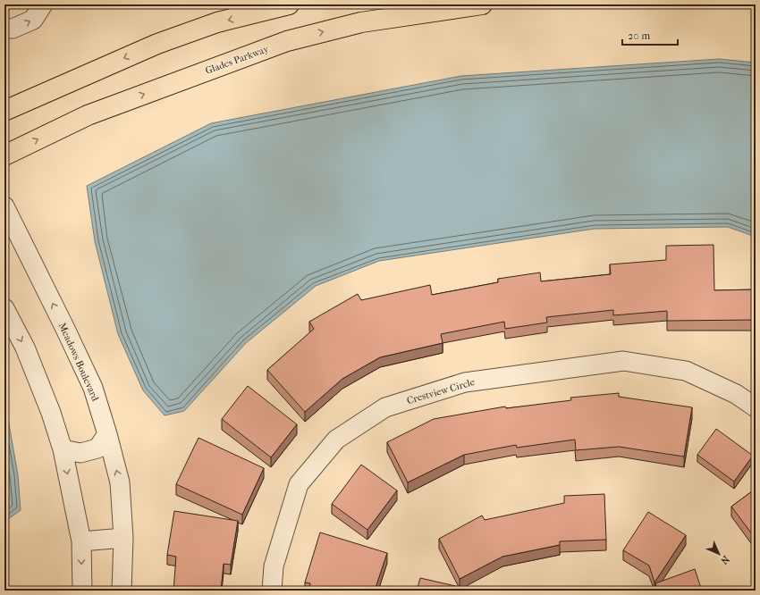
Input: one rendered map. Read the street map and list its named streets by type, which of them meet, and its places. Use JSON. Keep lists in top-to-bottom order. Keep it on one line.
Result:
{"streets":{"main road":["Glades Parkway"],"street":["Meadows Boulevard","Crestview Circle"]},"scale_bar":"20 m","north":"bottom right"}
